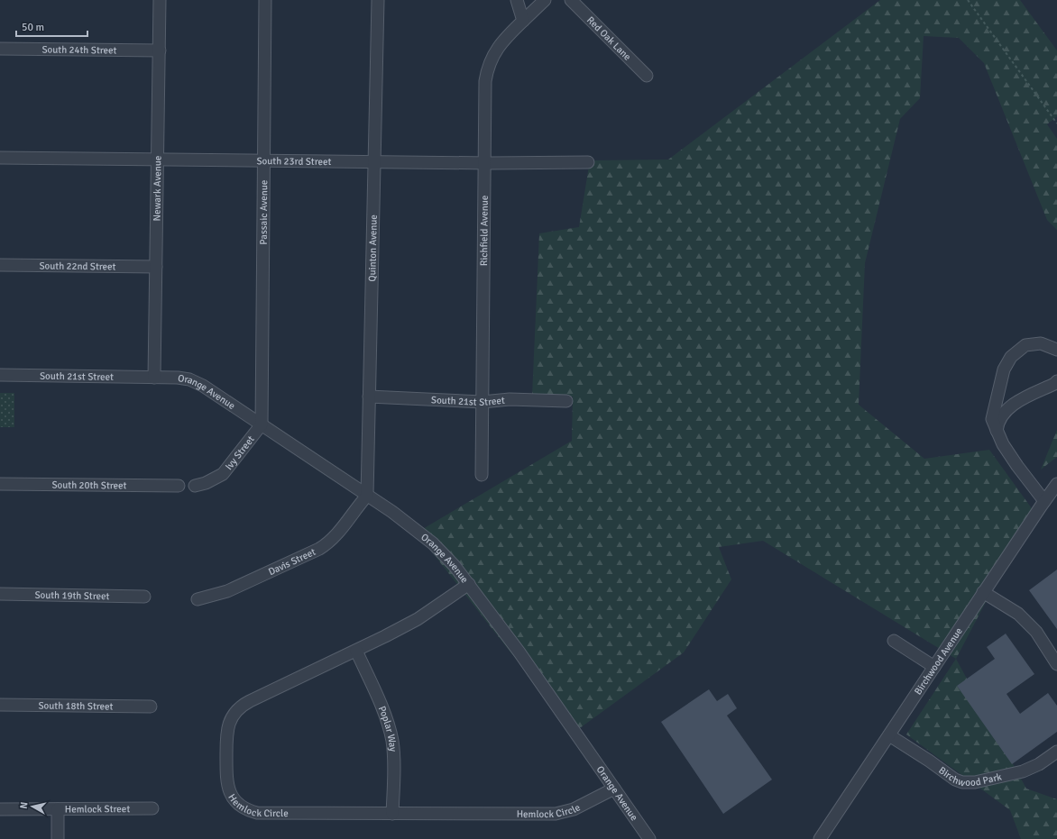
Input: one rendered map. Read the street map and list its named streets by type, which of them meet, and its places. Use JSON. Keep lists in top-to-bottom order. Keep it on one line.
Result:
{"streets":{"street":["Red Oak Lane","South 24th Street","South 23rd Street","Newark Avenue","Passaic Avenue","Richfield Avenue","Quinton Avenue","South 22nd Street","South 21st Street","Orange Avenue","Ivy Street","South 20th Street","Davis Street","South 19th Street","Birchwood Avenue","South 18th Street","Poplar Way","Birchwood Park","Hemlock Circle","Hemlock Street"]},"crossings":[["South 24th Street","Newark Avenue"],["South 23rd Street","Newark Avenue"],["South 23rd Street","Passaic Avenue"],["South 23rd Street","Richfield Avenue"],["South 23rd Street","Quinton Avenue"],["Newark Avenue","South 22nd Street"],["Newark Avenue","South 21st Street"],["Newark Avenue","Orange Avenue"],["Passaic Avenue","Orange Avenue"],["Passaic Avenue","Ivy Street"],["Richfield Avenue","South 21st Street"],["Quinton Avenue","South 21st Street"],["Quinton Avenue","Orange Avenue"],["Quinton Avenue","Davis Street"],["South 21st Street","Orange Avenue"],["Orange Avenue","Ivy Street"],["Orange Avenue","Davis Street"],["Orange Avenue","Hemlock Circle"],["Birchwood Avenue","Birchwood Park"],["Poplar Way","Hemlock Circle"]],"scale_bar":"50 m","north":"left"}
